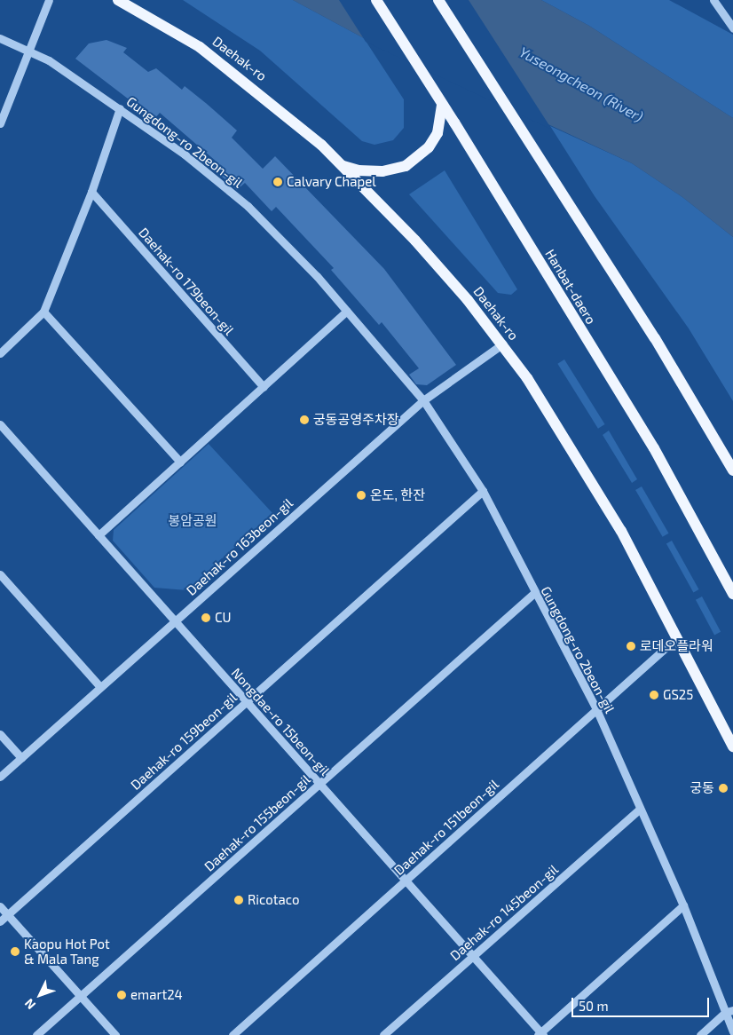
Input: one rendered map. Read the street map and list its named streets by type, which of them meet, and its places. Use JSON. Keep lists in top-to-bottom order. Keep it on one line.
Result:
{"streets":{"main road":["Daehak-ro","Hanbat-daero"],"street":["Gungdong-ro 2beon-gil","Daehak-ro 179beon-gil","Daehak-ro 163beon-gil","Nongdae-ro 15beon-gil","Daehak-ro 159beon-gil","Daehak-ro 155beon-gil","Daehak-ro 151beon-gil","Daehak-ro 145beon-gil"]},"crossings":[["Daehak-ro","Daehak-ro 163beon-gil"],["Daehak-ro","Daehak-ro 151beon-gil"],["Gungdong-ro 2beon-gil","Daehak-ro 163beon-gil"],["Gungdong-ro 2beon-gil","Daehak-ro 159beon-gil"],["Gungdong-ro 2beon-gil","Daehak-ro 155beon-gil"],["Gungdong-ro 2beon-gil","Daehak-ro 151beon-gil"],["Gungdong-ro 2beon-gil","Daehak-ro 145beon-gil"],["Daehak-ro 163beon-gil","Nongdae-ro 15beon-gil"],["Nongdae-ro 15beon-gil","Daehak-ro 159beon-gil"],["Nongdae-ro 15beon-gil","Daehak-ro 155beon-gil"],["Nongdae-ro 15beon-gil","Daehak-ro 151beon-gil"],["Nongdae-ro 15beon-gil","Daehak-ro 145beon-gil"]],"water":["Yuseongcheon (River)"],"parks":["봉암공원"],"places":["Calvary Chapel","궁동공영주차장","온도, 한잔","CU","로데오플라워","GS25","궁동","Ricotaco","Kaopu Hot Pot & Mala Tang","emart24"],"scale_bar":"50 m","north":"bottom left"}
